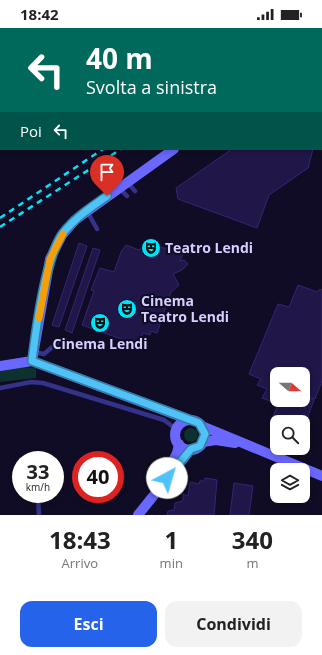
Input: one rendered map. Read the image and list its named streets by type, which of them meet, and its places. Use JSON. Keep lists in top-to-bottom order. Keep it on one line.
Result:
{"places":{"theatre":["Teatro Lendi","Cinema Teatro Lendi","Cinema Lendi"]},"north":"right","page":{"status":"18:42","turn":["40 m","Svolta a sinistra"],"then":"Poi","speed":"33 km/h","limit":"40","eta":["18:43","Arrivo","1","min","340","m"],"buttons":["Esci","Condividi"]}}
